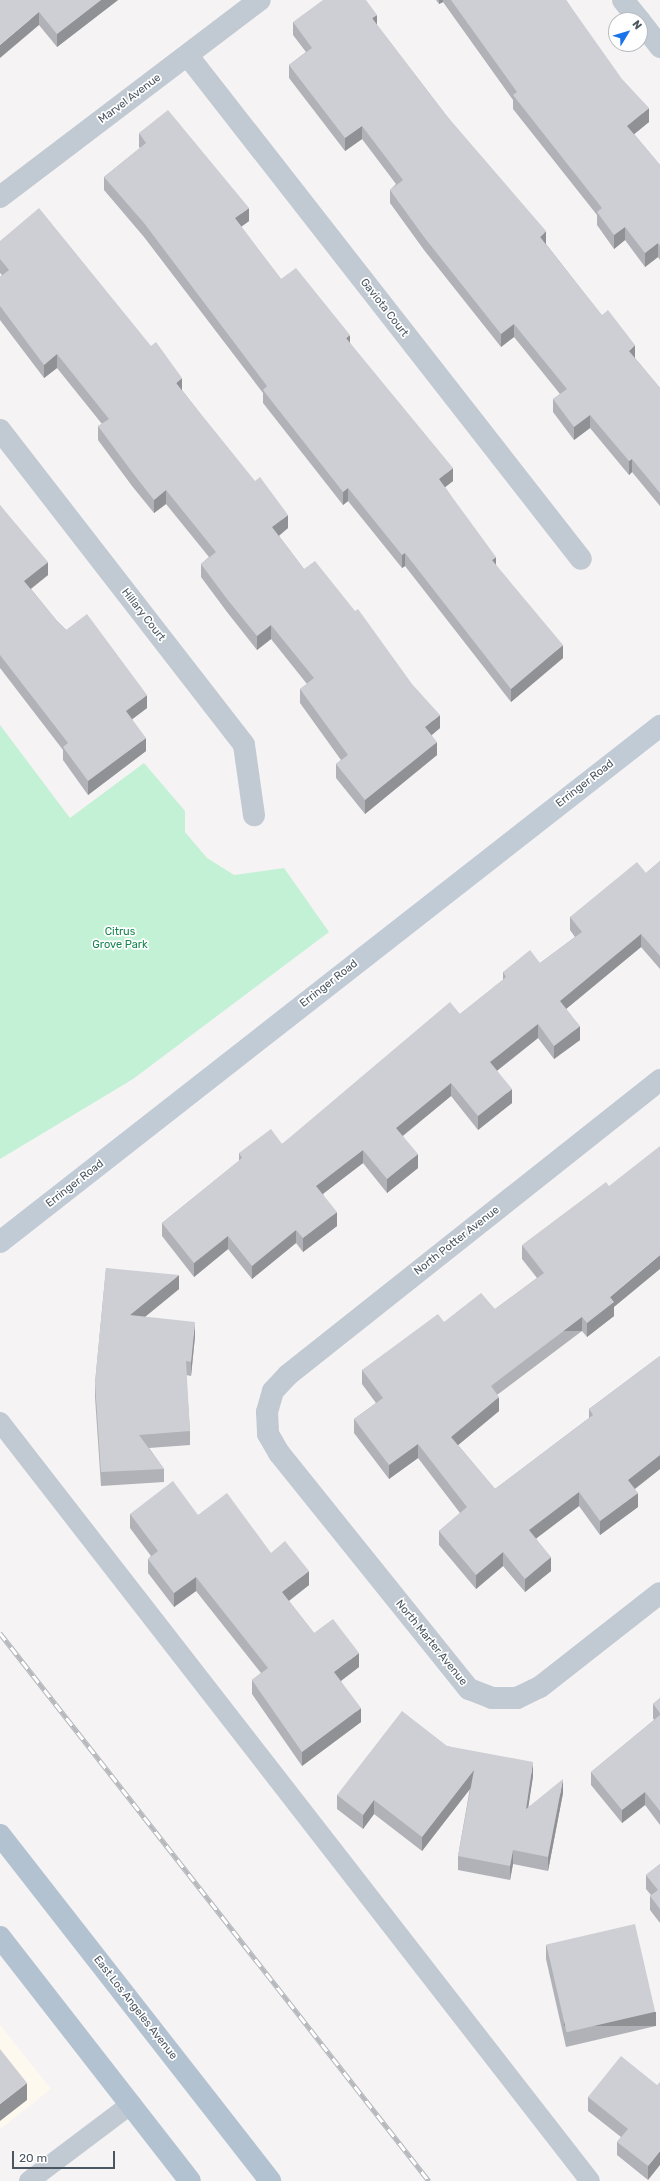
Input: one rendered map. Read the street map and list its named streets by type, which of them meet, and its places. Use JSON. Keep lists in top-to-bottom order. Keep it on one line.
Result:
{"streets":{"main road":["Erringer Road","East Los Angeles Avenue"],"street":["Marvel Avenue","Gaviota Court","Hillary Court","North Potter Avenue","North Marter Avenue"]},"crossings":[["Marvel Avenue","Gaviota Court"],["North Potter Avenue","North Marter Avenue"]],"parks":["Citrus Grove Park"],"scale_bar":"20 m","north":"top right"}
